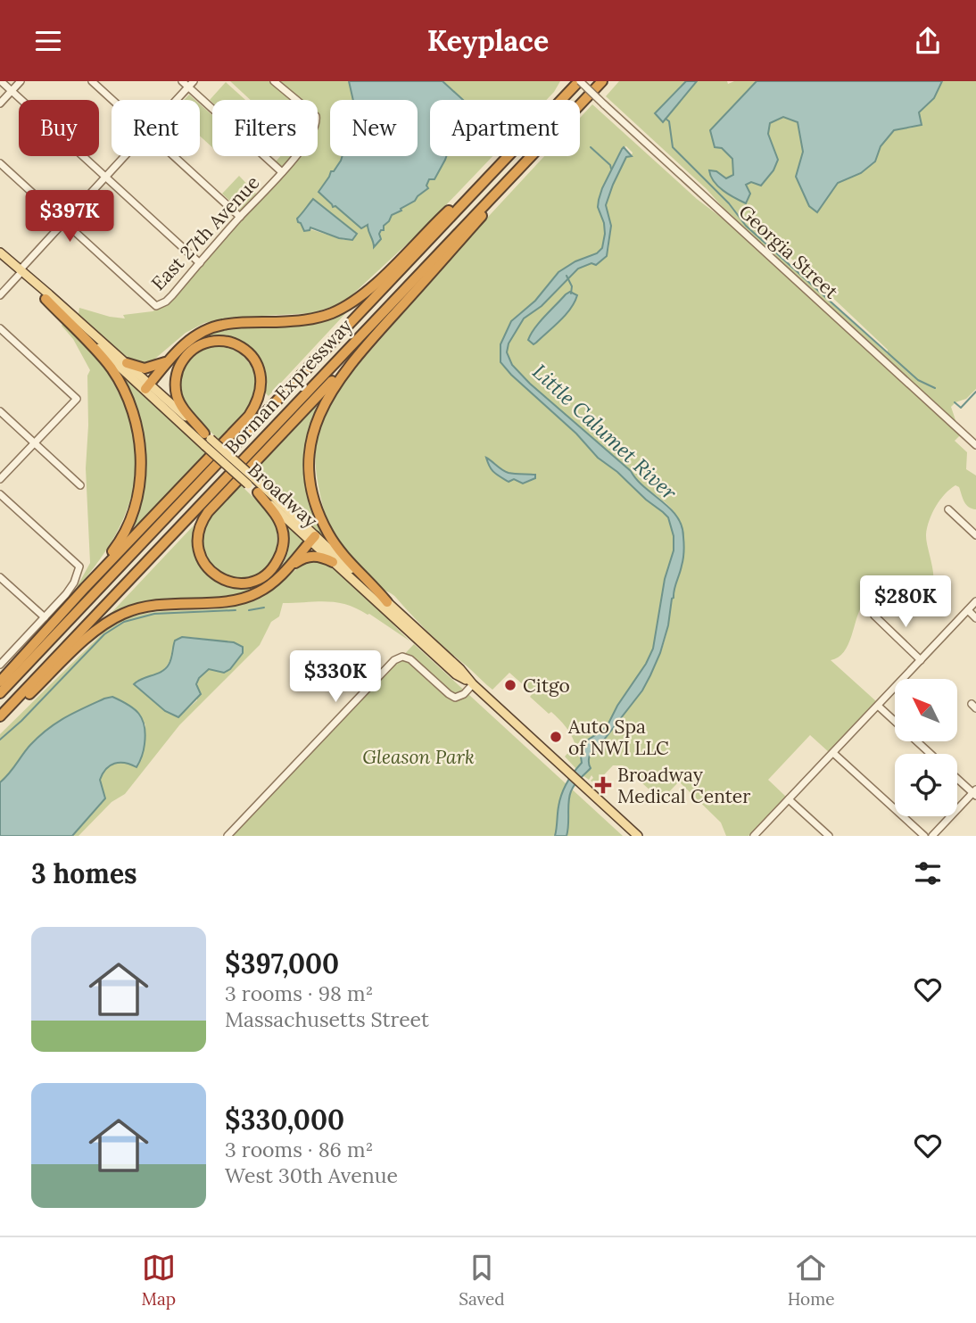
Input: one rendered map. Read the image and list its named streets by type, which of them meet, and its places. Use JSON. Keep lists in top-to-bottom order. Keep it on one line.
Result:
{"streets":{"highway":["Borman Expressway"],"main road":["Broadway"],"street":["East 27th Avenue","Georgia Street"]},"crossings":[["Georgia Street","Borman Expressway"]],"water":["Little Calumet River"],"parks":["Gleason Park"],"places":{"other":["Citgo","Auto Spa of NWI LLC"],"health":["Broadway Medical Center"]},"north":"top left","page":{"header":"Keyplace","chip":["Buy","Rent","Filters","New","Apartment"],"price":["$397K","$280K","$330K"],"heading":"3 homes","list":[{"name":"$397,000","note":"3 rooms · 98 m² · Massachusetts Street"},{"name":"$330,000","note":"3 rooms · 86 m² · West 30th Avenue"}],"tabs":["Map","Saved","Home"]}}
